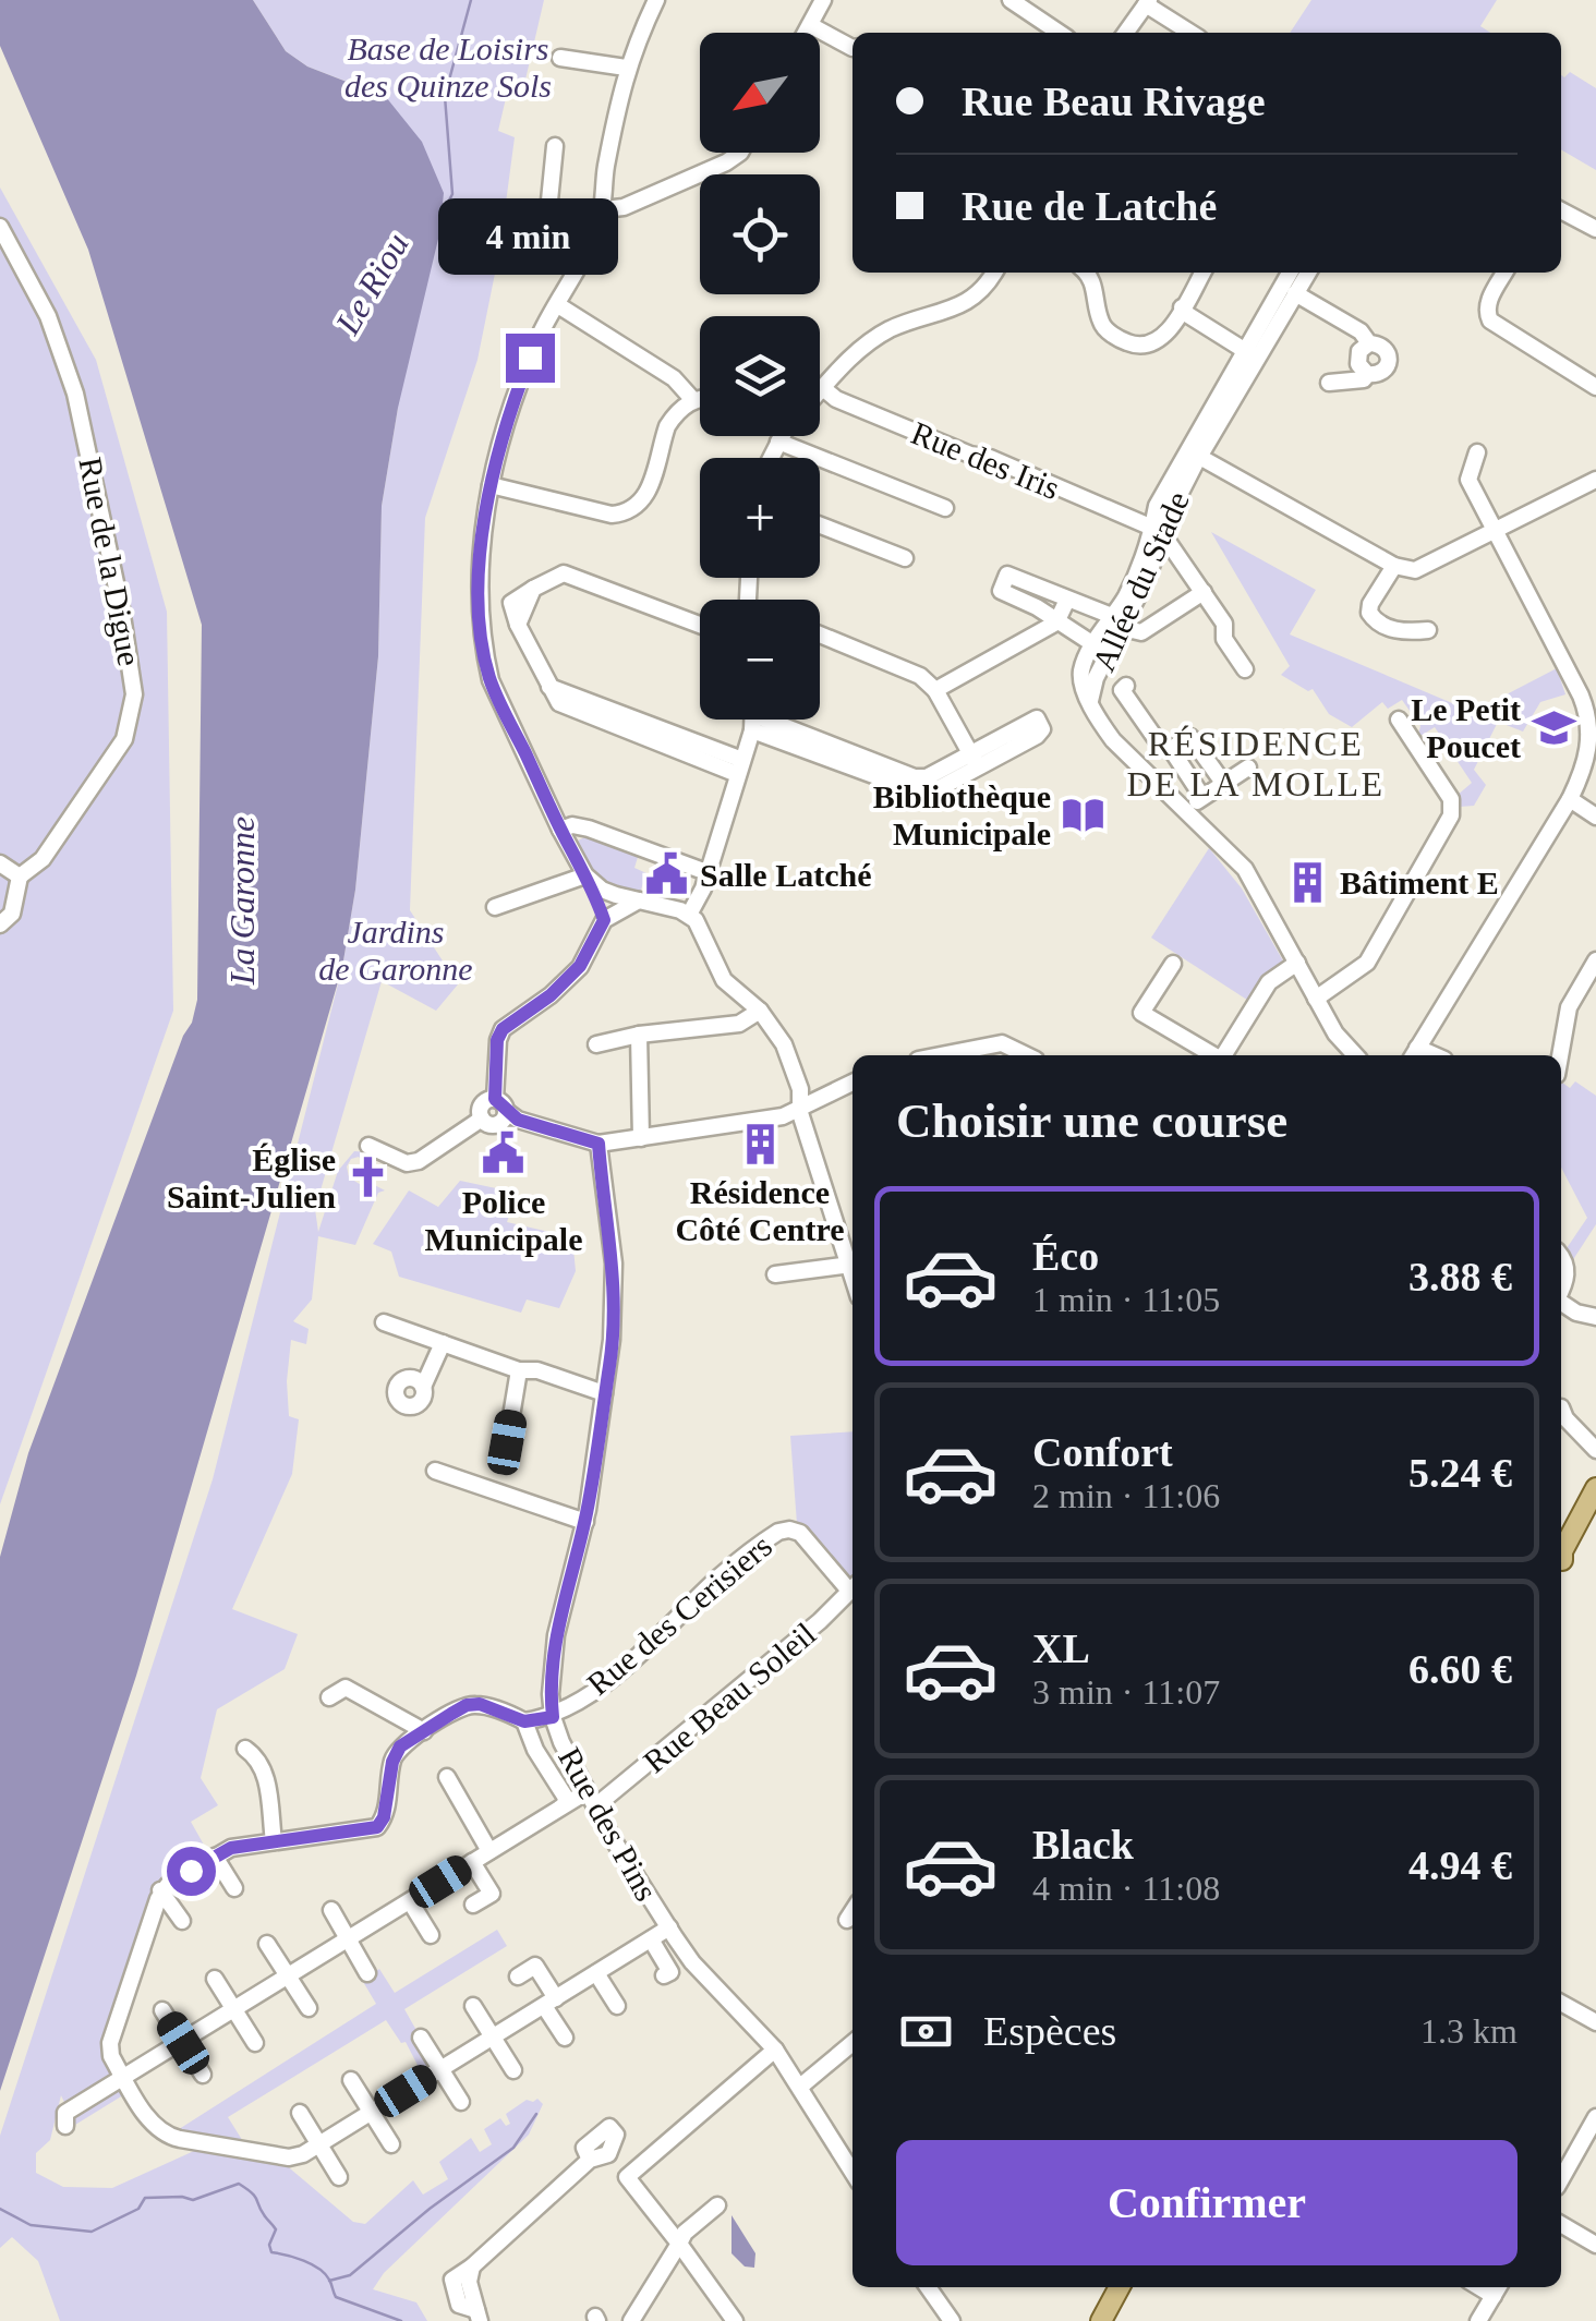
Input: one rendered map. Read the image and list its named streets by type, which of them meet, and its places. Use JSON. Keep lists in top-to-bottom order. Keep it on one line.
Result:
{"streets":{"street":["Rue des Iris","Rue de la Digue","Allée du Stade","Rue des Cerisiers","Rue Beau Soleil","Rue des Pins"]},"crossings":[["Rue des Iris","Allée du Stade"],["Rue des Cerisiers","Rue des Pins"],["Rue Beau Soleil","Rue des Pins"]],"districts":["RÉSIDENCE DE LA MOLLE"],"water":["Le Riou","La Garonne"],"parks":["Base de Loisirs des Quinze Sols","Jardins de Garonne"],"places":{"school or university":["Le Petit Poucet"],"library":["Bibliothèque Municipale"],"public building":["Salle Latché","Police Municipale"],"building":["Bâtiment E","Résidence Côté Centre"],"church":["Église Saint-Julien"]},"north":"bottom left","page":{"map_buttons":["+","−"],"banner":["Rue Beau Rivage","Rue de Latché"],"bubble":"4 min","heading":"Choisir une course","list":[{"name":"Éco","note":"1 min · 11:05","value":"3.88 €"},{"name":"Confort","note":"2 min · 11:06","value":"5.24 €"},{"name":"XL","note":"3 min · 11:07","value":"6.60 €"},{"name":"Black","note":"4 min · 11:08","value":"4.94 €"}],"pay":["Espèces","1.3 km"],"buttons":"Confirmer"}}
